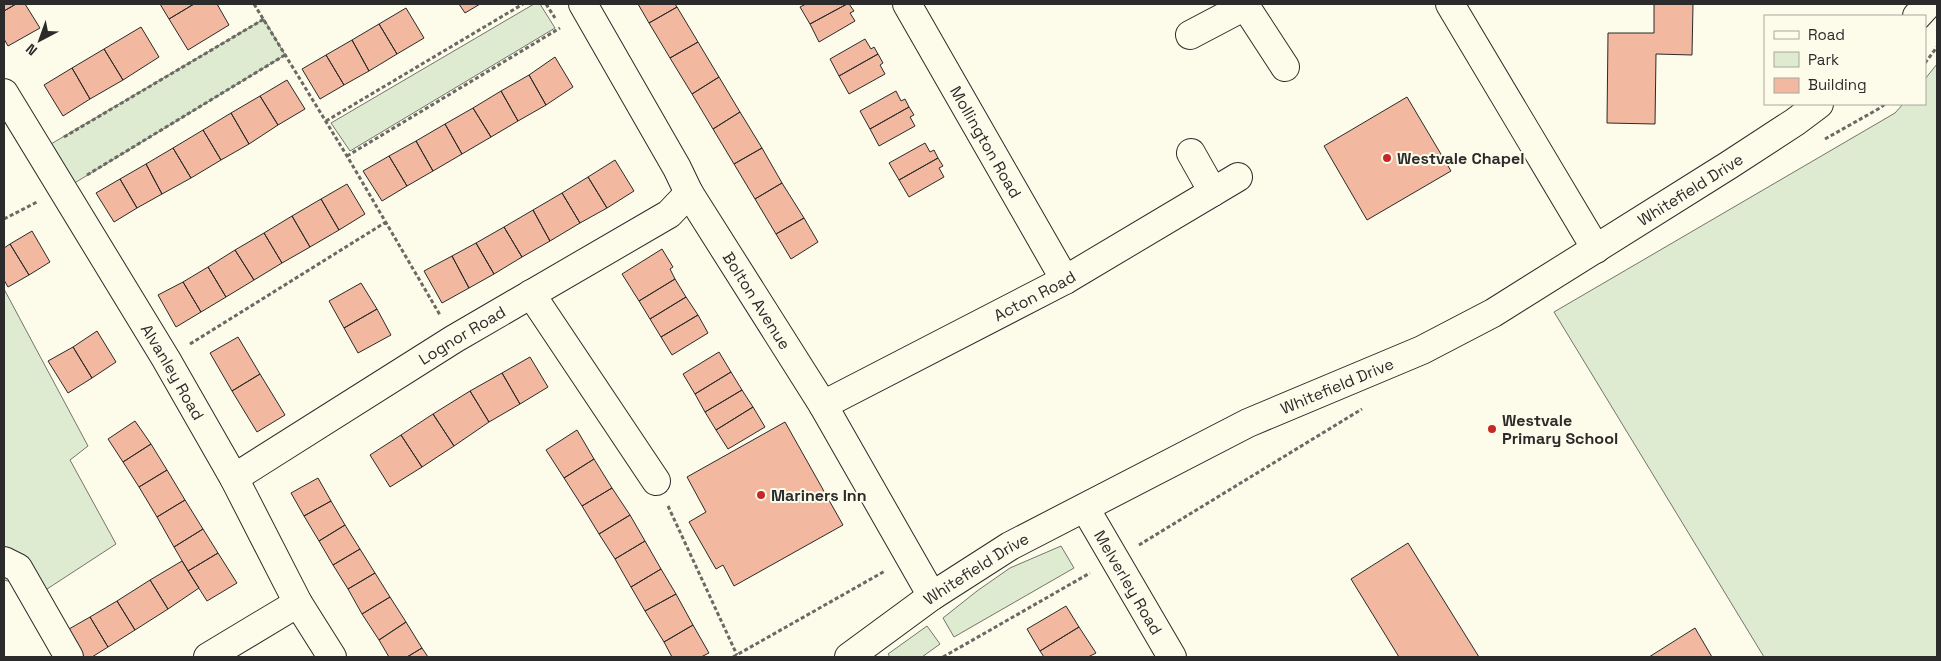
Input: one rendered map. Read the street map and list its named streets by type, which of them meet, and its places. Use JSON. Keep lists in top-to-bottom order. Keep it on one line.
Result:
{"streets":{"street":["Mollington Road","Whitefield Drive","Acton Road","Bolton Avenue","Lognor Road","Alvanley Road","Melverley Road"]},"crossings":[["Mollington Road","Acton Road"],["Whitefield Drive","Bolton Avenue"],["Whitefield Drive","Melverley Road"],["Acton Road","Bolton Avenue"],["Bolton Avenue","Lognor Road"],["Lognor Road","Alvanley Road"]],"places":["Westvale Chapel","Westvale Primary School","Mariners Inn"],"legend":["Road","Park","Building"],"north":"bottom left"}
